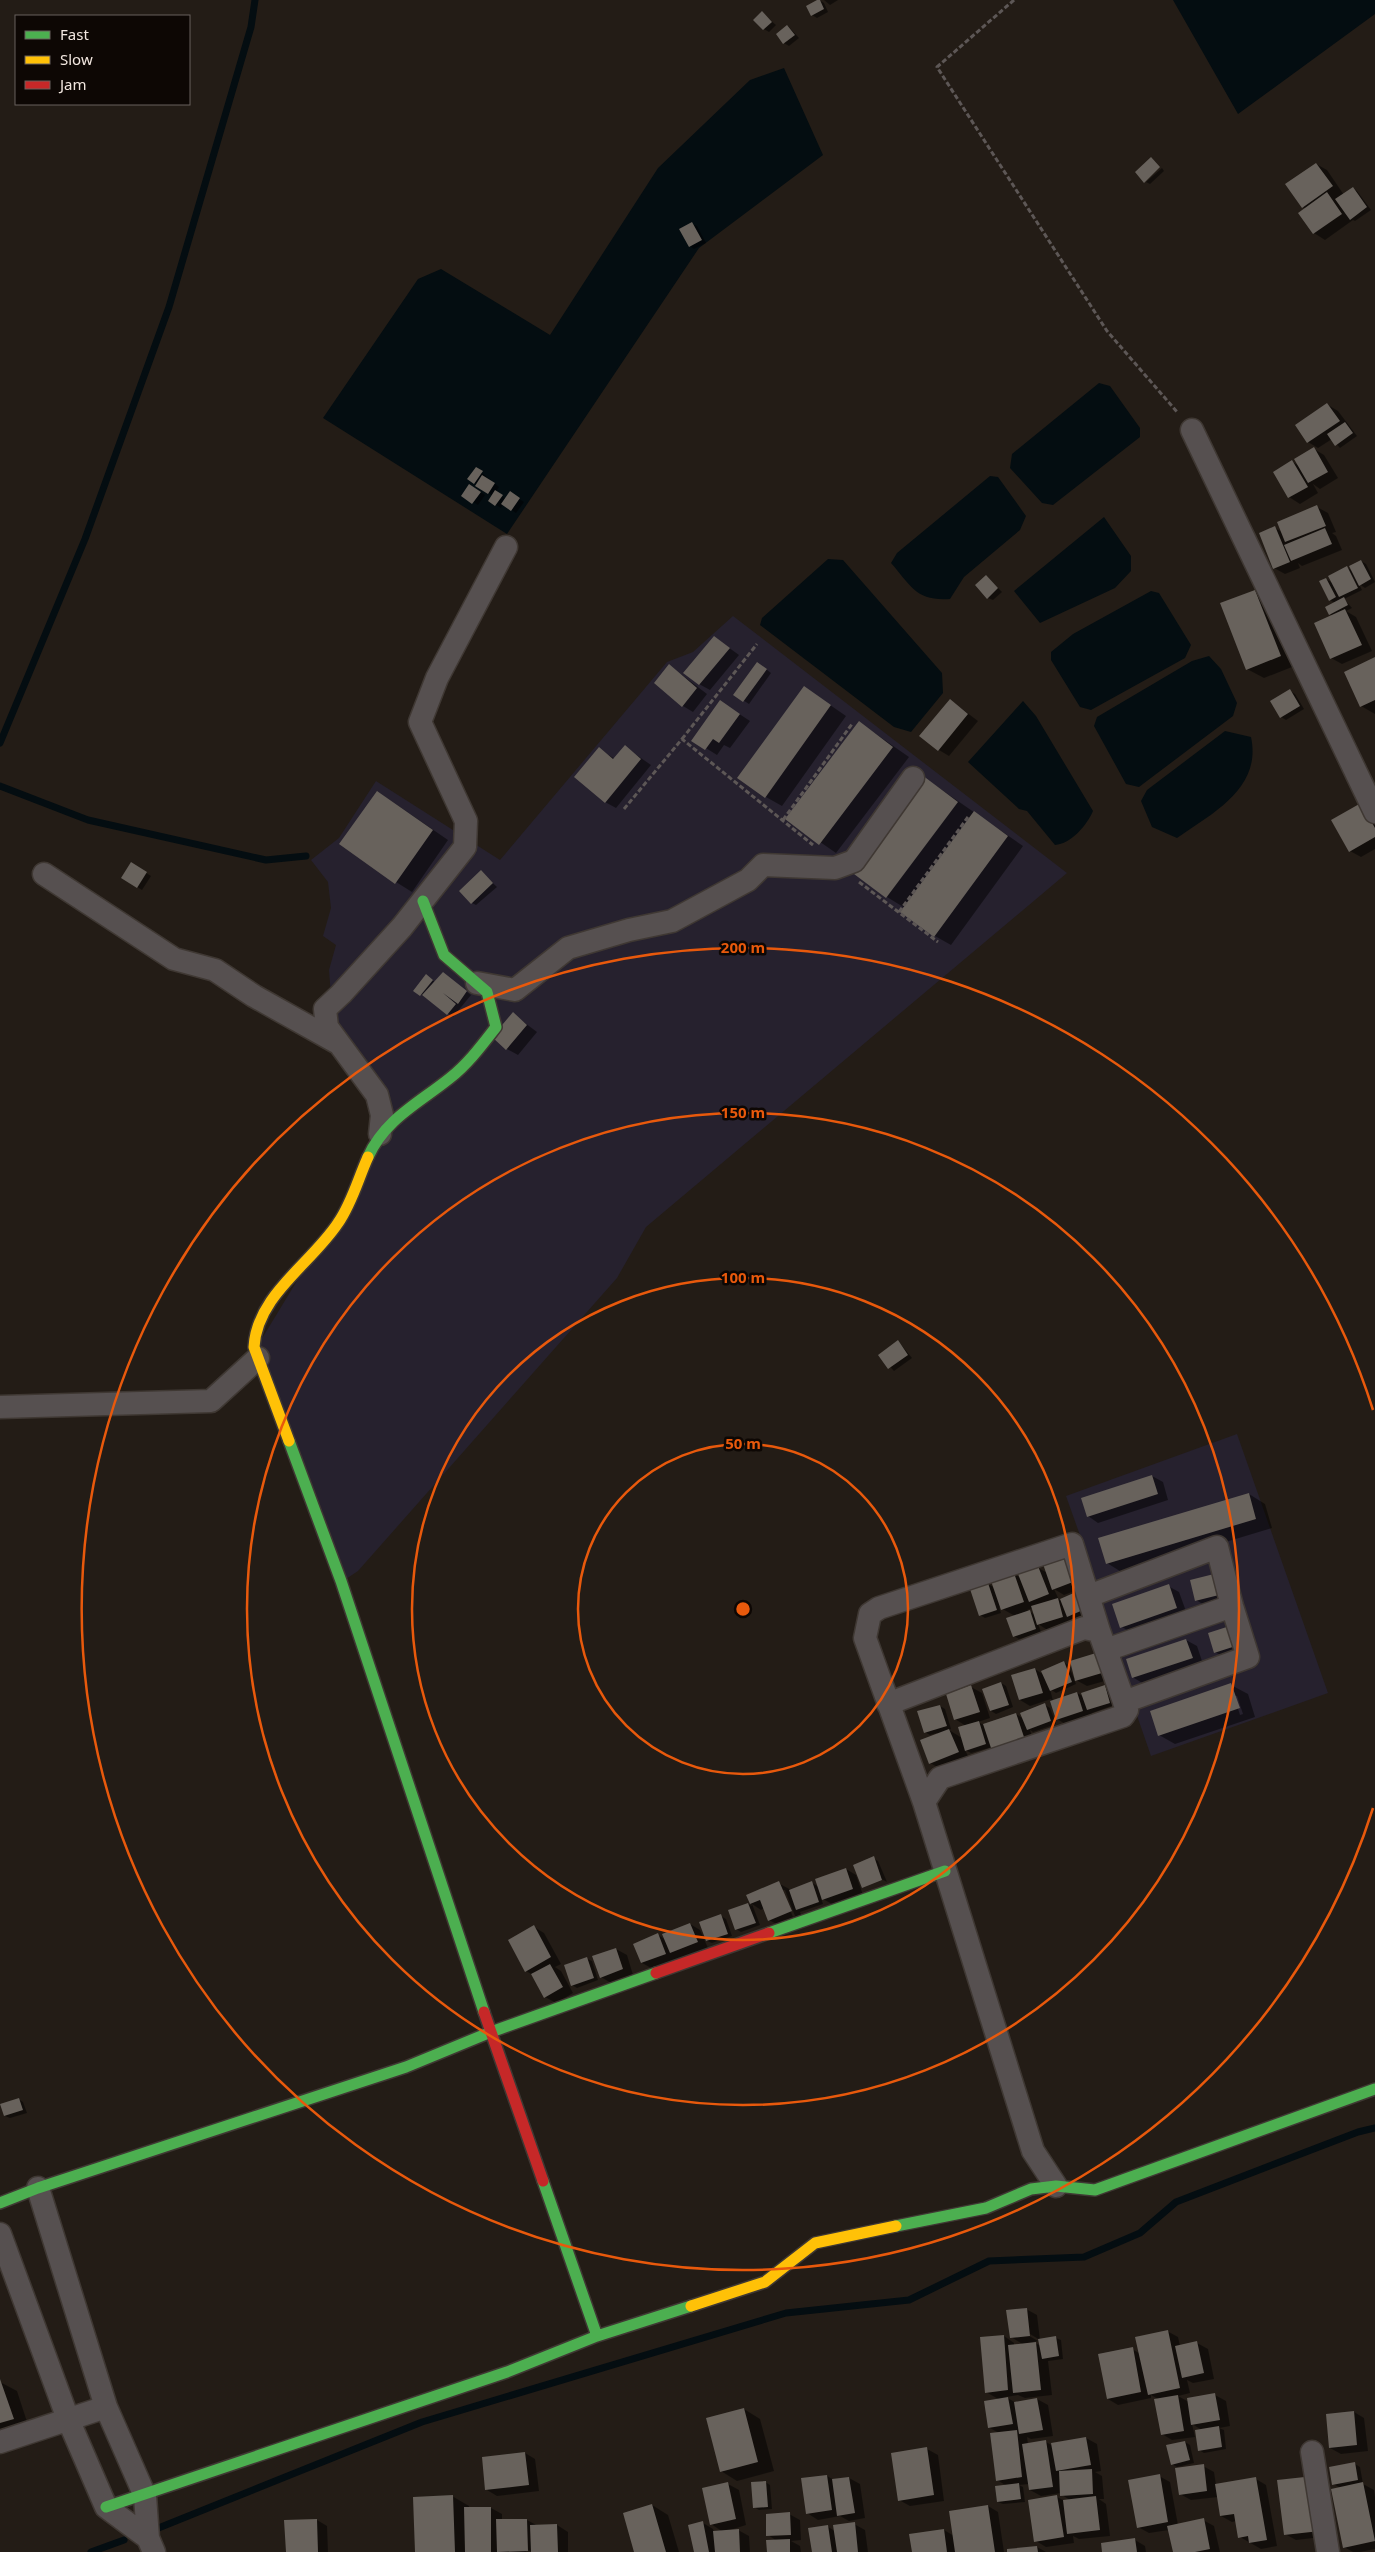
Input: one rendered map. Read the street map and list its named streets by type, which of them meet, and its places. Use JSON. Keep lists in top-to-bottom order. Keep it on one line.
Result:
{"legend":["Fast","Slow","Jam"],"rings":["200 m","150 m","100 m","50 m"]}
